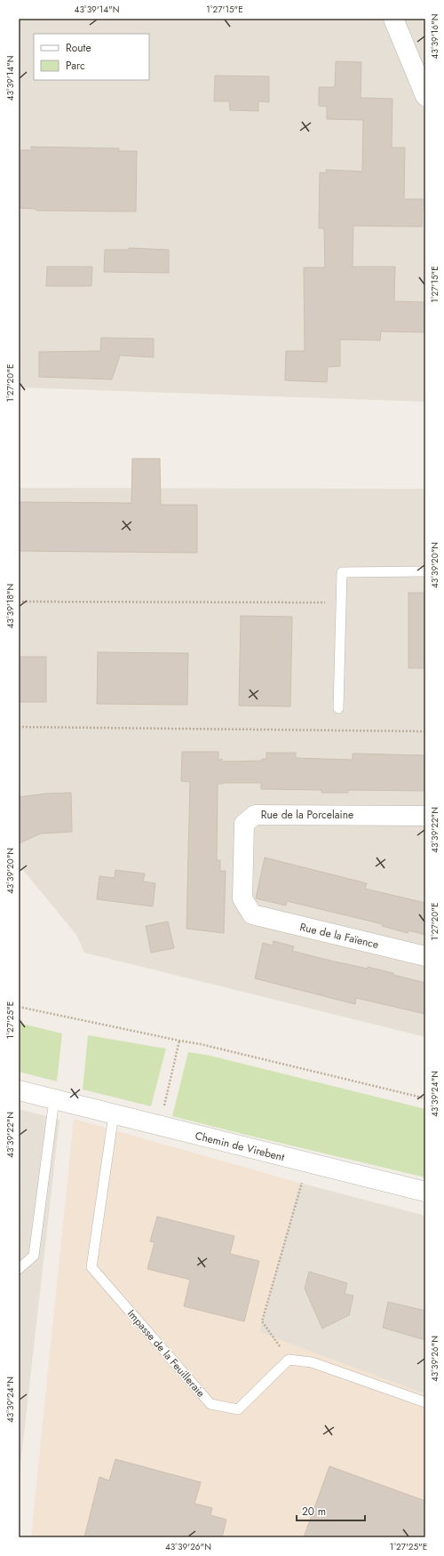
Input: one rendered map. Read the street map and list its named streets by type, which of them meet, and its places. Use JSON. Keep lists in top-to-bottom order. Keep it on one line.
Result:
{"streets":{"street":["Rue de la Porcelaine","Rue de la Faïence","Chemin de Virebent"],"lane":["Impasse de la Feuilleraie"]},"crossings":[["Rue de la Porcelaine","Rue de la Faïence"],["Chemin de Virebent","Impasse de la Feuilleraie"]],"legend":["Route","Parc"],"scale_bar":"20 m","coordinates":["43°39'14\"N","1°27'15\"E","43°39'16\"N","1°27'20\"E","43°39'20\"N","43°39'18\"N","43°39'22\"N","1°27'25\"E","43°39'24\"N","43°39'26\"N"]}
